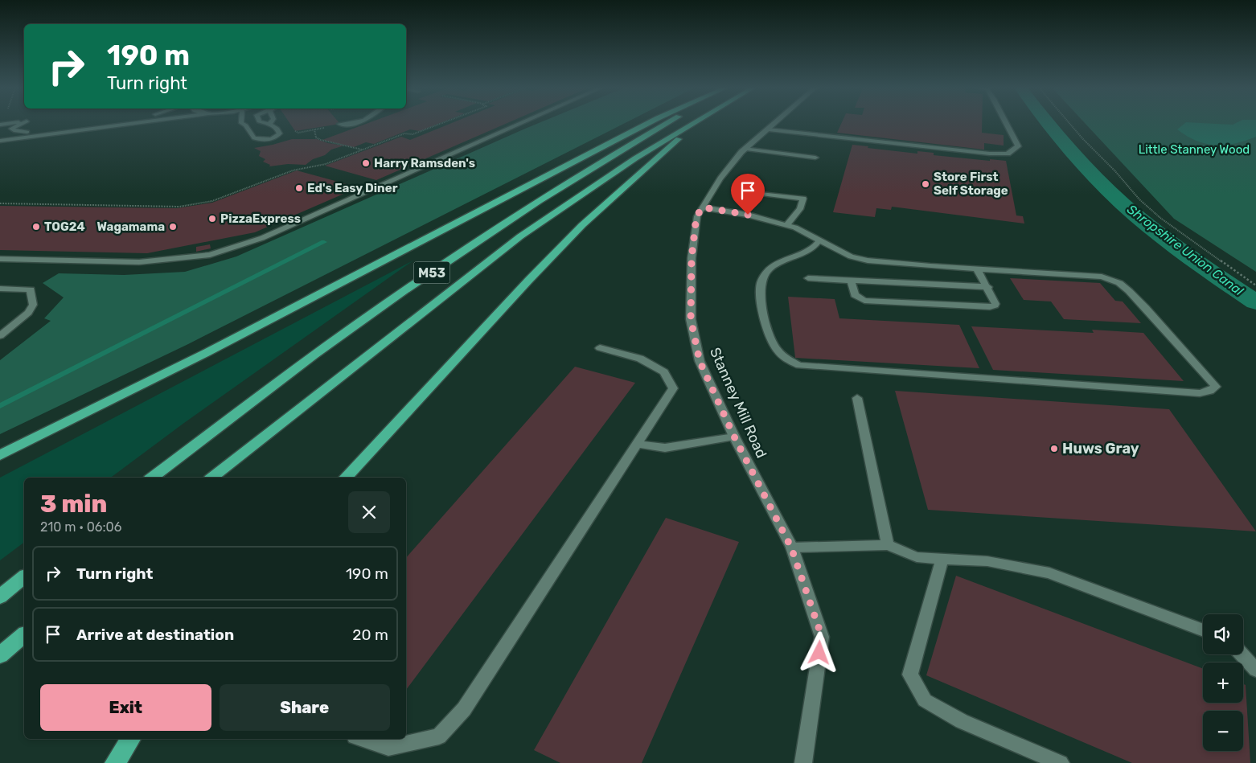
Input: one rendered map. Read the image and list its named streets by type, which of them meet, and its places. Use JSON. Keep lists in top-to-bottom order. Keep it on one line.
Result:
{"streets":{"highway":["M53"],"street":["Stanney Mill Road"]},"water":["Shropshire Union Canal"],"parks":["Little Stanney Wood"],"places":["Harry Ramsden's","Store First Self Storage","Ed's Easy Diner","PizzaExpress","TOG24","Wagamama","Huws Gray"],"page":{"turn":["190 m","Turn right"],"heading":["3 min","210 m · 06:06"],"list":[{"name":"Turn right","value":"190 m"},{"name":"Arrive at destination","value":"20 m"}],"map_buttons":["+","−"],"buttons":["Exit","Share"]}}
